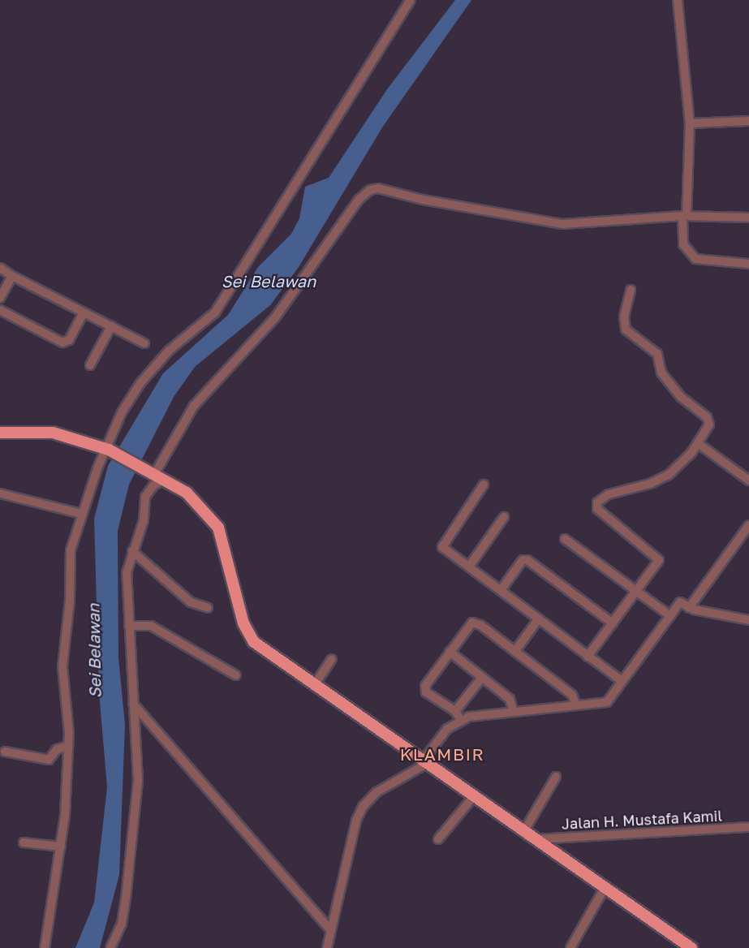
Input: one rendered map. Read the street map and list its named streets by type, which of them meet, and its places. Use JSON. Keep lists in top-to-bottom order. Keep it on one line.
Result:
{"streets":{"street":["Jalan H. Mustafa Kamil"]},"districts":["KLAMBIR"],"water":["Sei Belawan"]}
